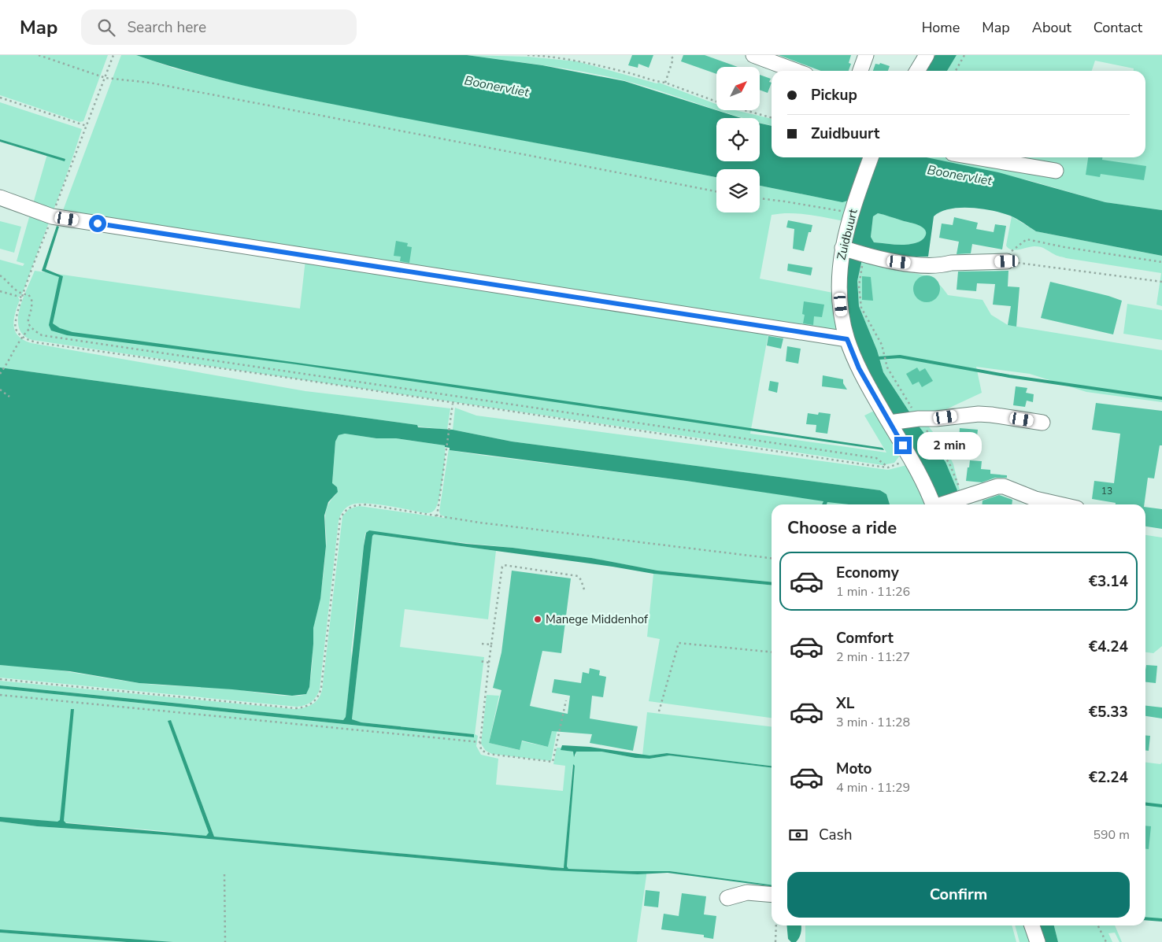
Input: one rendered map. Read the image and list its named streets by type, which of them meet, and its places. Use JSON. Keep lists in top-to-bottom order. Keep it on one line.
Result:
{"streets":{"street":["Zuidbuurt"]},"water":["Boonervliet"],"places":["Manege Middenhof"],"house_numbers":["13"],"north":"top right","page":{"header":"Map","search":"Search here","nav":["Home","Map","About","Contact"],"banner":["Pickup","Zuidbuurt"],"bubble":"2 min","heading":"Choose a ride","list":[{"name":"Economy","note":"1 min · 11:26","value":"€3.14"},{"name":"Comfort","note":"2 min · 11:27","value":"€4.24"},{"name":"XL","note":"3 min · 11:28","value":"€5.33"},{"name":"Moto","note":"4 min · 11:29","value":"€2.24"}],"pay":["Cash","590 m"],"buttons":"Confirm"}}
